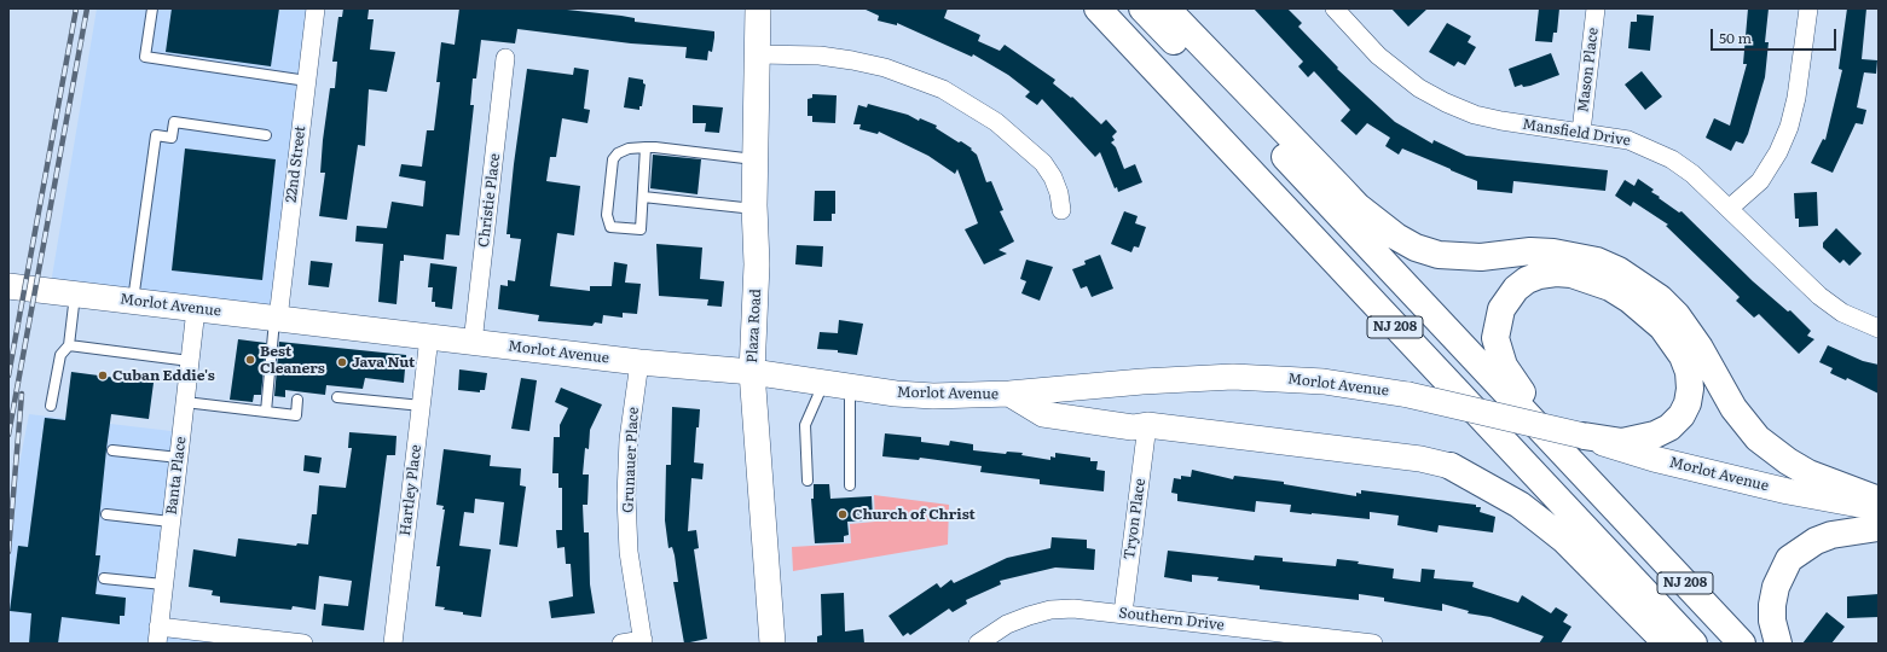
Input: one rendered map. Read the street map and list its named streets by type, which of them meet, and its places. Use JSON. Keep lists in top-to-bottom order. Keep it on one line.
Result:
{"streets":{"highway":["NJ 208"],"street":["Mason Place","Mansfield Drive","22nd Street","Christie Place","Morlot Avenue","Plaza Road","Grunauer Place","Banta Place","Hartley Place","Tryon Place","Southern Drive"]},"crossings":[["Mason Place","Mansfield Drive"],["22nd Street","Morlot Avenue"],["Christie Place","Morlot Avenue"],["Morlot Avenue","Plaza Road"],["Morlot Avenue","Grunauer Place"],["Morlot Avenue","Banta Place"],["Morlot Avenue","Hartley Place"],["Tryon Place","Southern Drive"]],"places":["Best Cleaners","Java Nut","Cuban Eddie's","Church of Christ"],"scale_bar":"50 m"}
